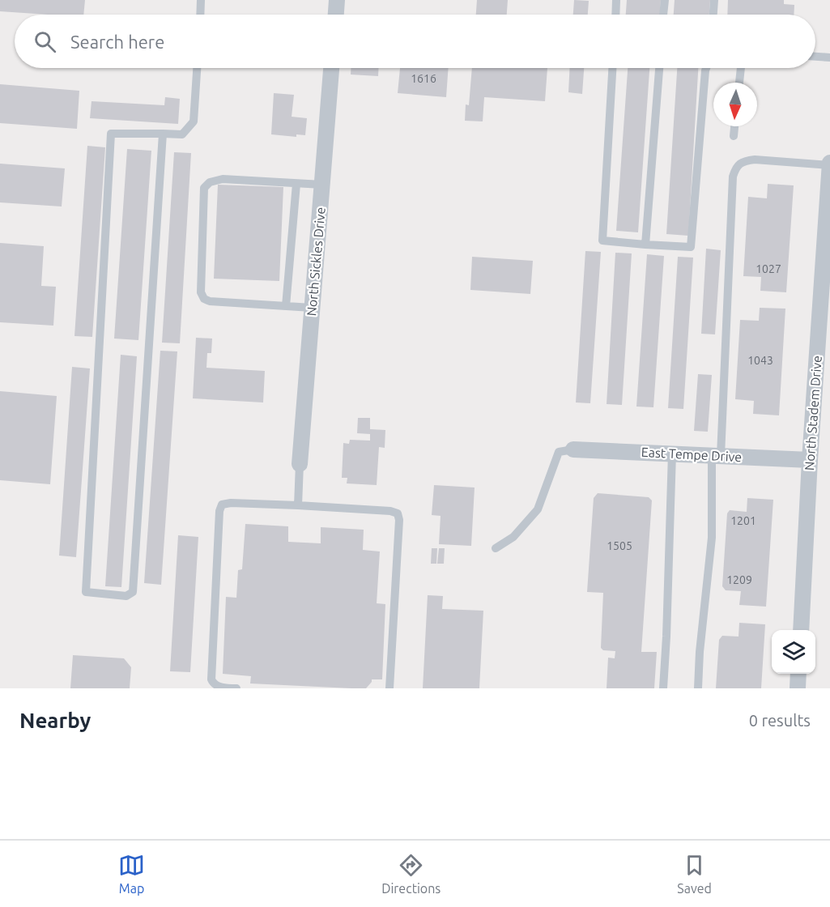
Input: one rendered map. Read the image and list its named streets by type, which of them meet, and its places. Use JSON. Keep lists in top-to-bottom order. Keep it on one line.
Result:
{"streets":{"street":["North Sickles Drive","North Stadem Drive","East Tempe Drive"]},"crossings":[["North Stadem Drive","East Tempe Drive"]],"house_numbers":["1616","1027","1043","1201","1505","1209"],"north":"bottom","page":{"search":"Search here","heading":["Nearby","0 results"],"nav":["Map","Directions","Saved"]}}
